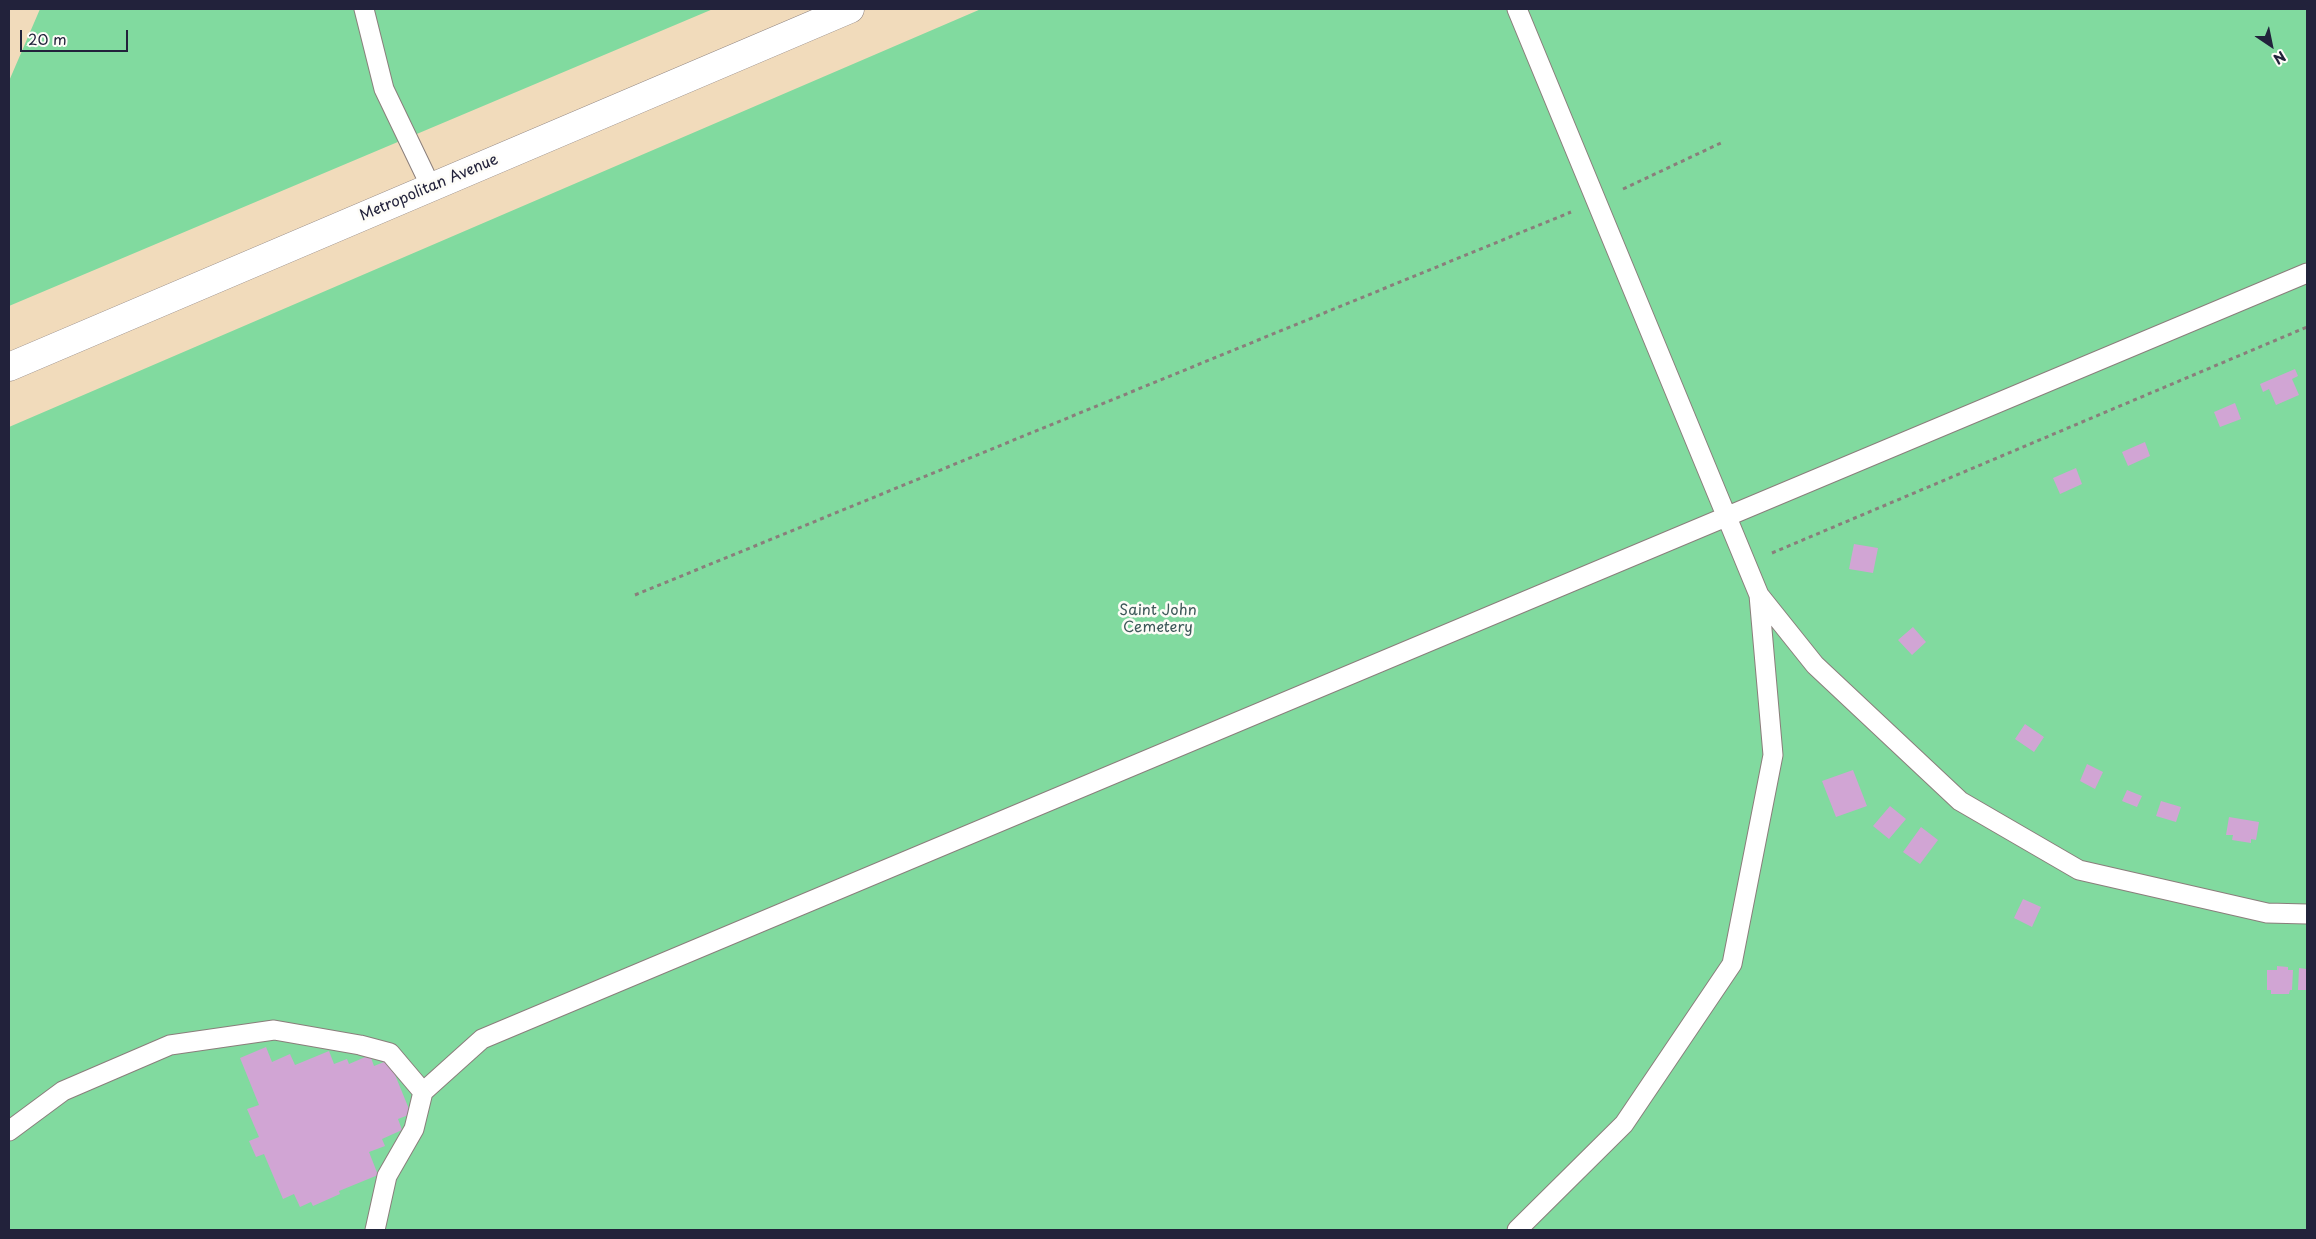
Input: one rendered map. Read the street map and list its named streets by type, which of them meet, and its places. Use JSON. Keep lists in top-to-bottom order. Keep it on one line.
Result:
{"streets":{"main road":["Metropolitan Avenue"]},"parks":["Saint John Cemetery"],"scale_bar":"20 m","north":"bottom right"}
